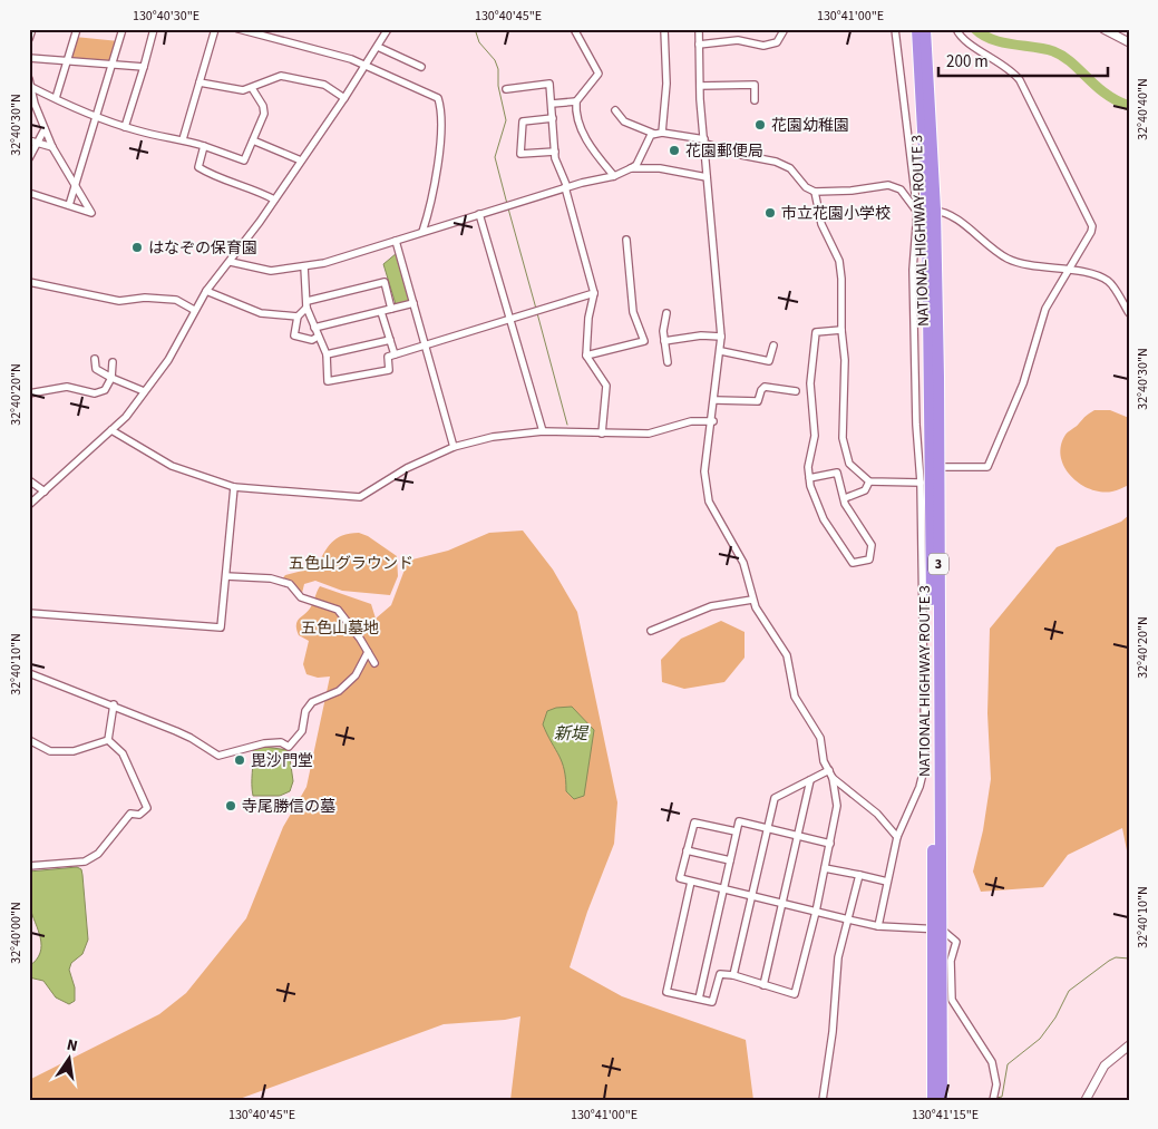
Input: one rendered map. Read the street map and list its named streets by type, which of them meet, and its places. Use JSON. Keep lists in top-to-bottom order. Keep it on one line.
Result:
{"streets":{"highway":["NATIONAL HIGHWAY ROUTE 3","3"]},"water":["新堤"],"parks":["五色山グラウンド","五色山墓地"],"places":["花園幼稚園","花園郵便局","市立花園小学校","はなぞの保育園","毘沙門堂","寺尾勝信の墓"],"scale_bar":"200 m","north":"top","coordinates":["130°40'30\"E","130°40'45\"E","130°41'00\"E","32°40'40\"N","32°40'30\"N","32°40'20\"N","32°40'10\"N","32°40'00\"N","130°41'15\"E"]}
